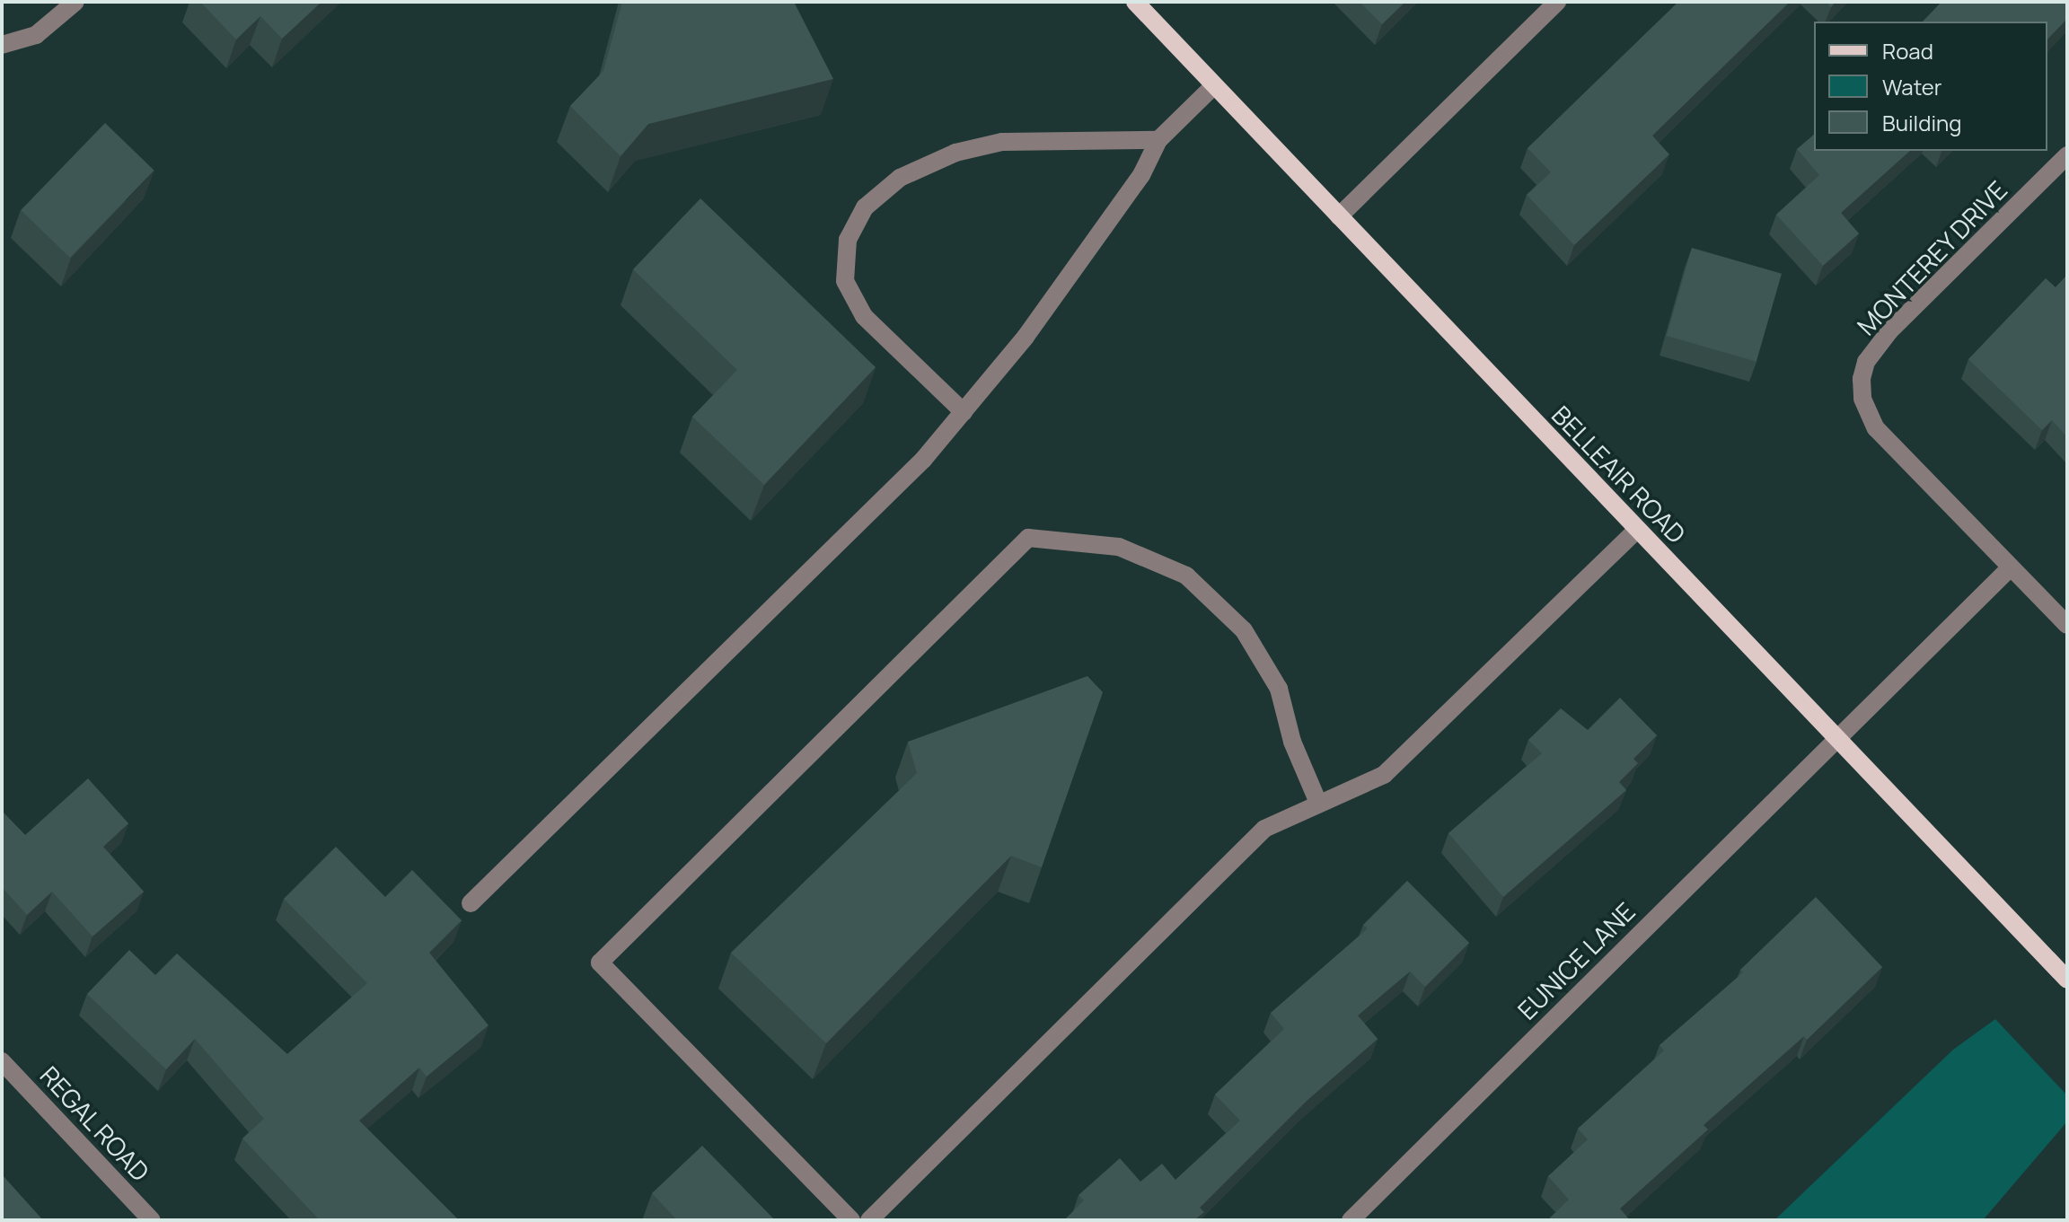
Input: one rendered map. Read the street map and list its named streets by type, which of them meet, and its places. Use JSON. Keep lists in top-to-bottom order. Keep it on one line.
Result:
{"streets":{"main road":["BELLEAIR ROAD"],"street":["MONTEREY DRIVE","EUNICE LANE","REGAL ROAD"]},"crossings":[["BELLEAIR ROAD","EUNICE LANE"]],"legend":["Road","Water","Building"]}
